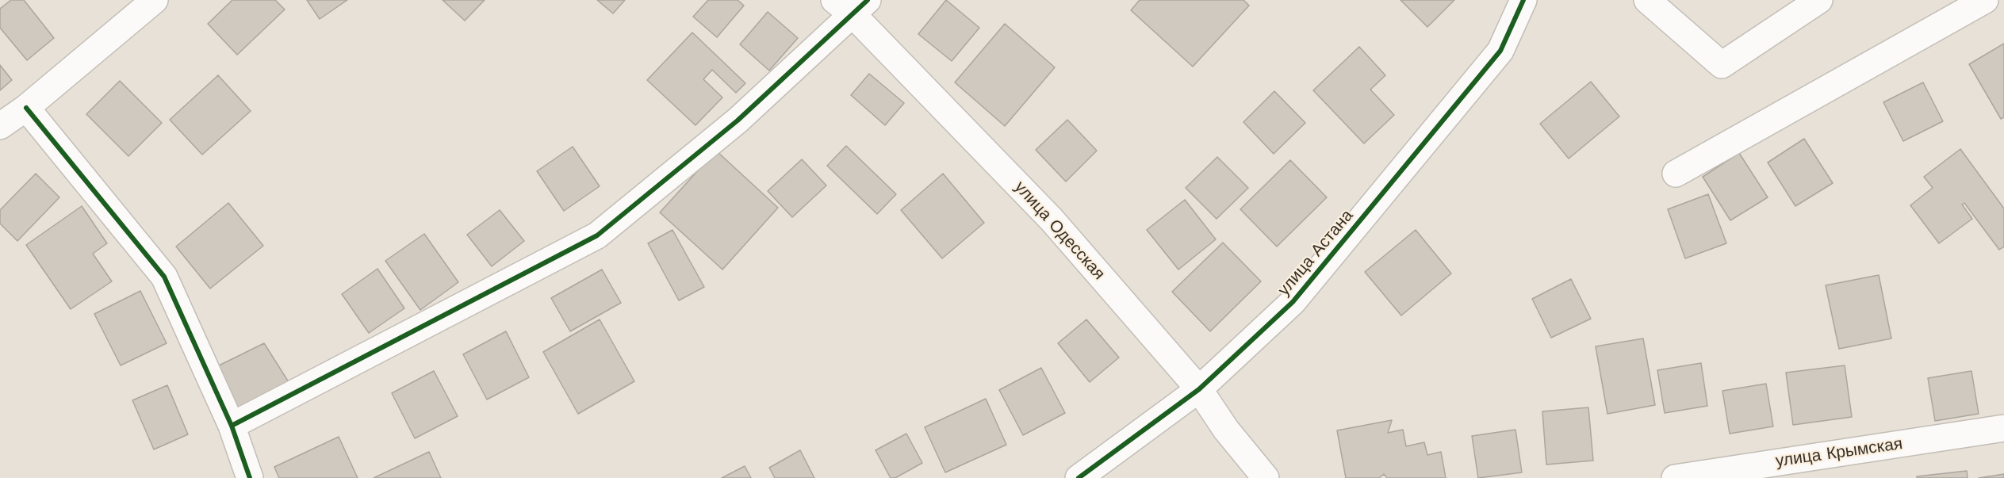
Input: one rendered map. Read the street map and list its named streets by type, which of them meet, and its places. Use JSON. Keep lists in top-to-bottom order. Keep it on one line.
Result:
{"streets":{"street":["улица Одесская","улица Астана","улица Крымская"]},"crossings":[["улица Одесская","улица Астана"]]}
